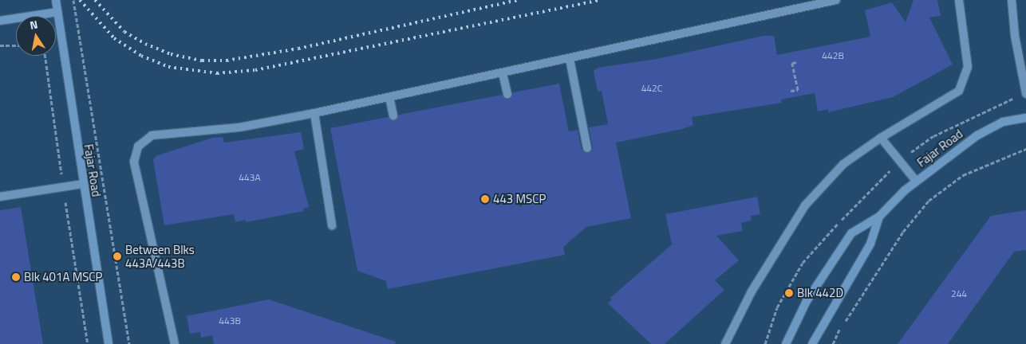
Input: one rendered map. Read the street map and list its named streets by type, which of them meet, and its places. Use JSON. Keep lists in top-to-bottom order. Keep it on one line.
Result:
{"streets":{"street":["Fajar Road"]},"places":["443 MSCP","Between Blks 443A/443B","Blk 401A MSCP","Blk 442D"],"house_numbers":["442B","442C","443A","244","443B"],"north":"top"}
